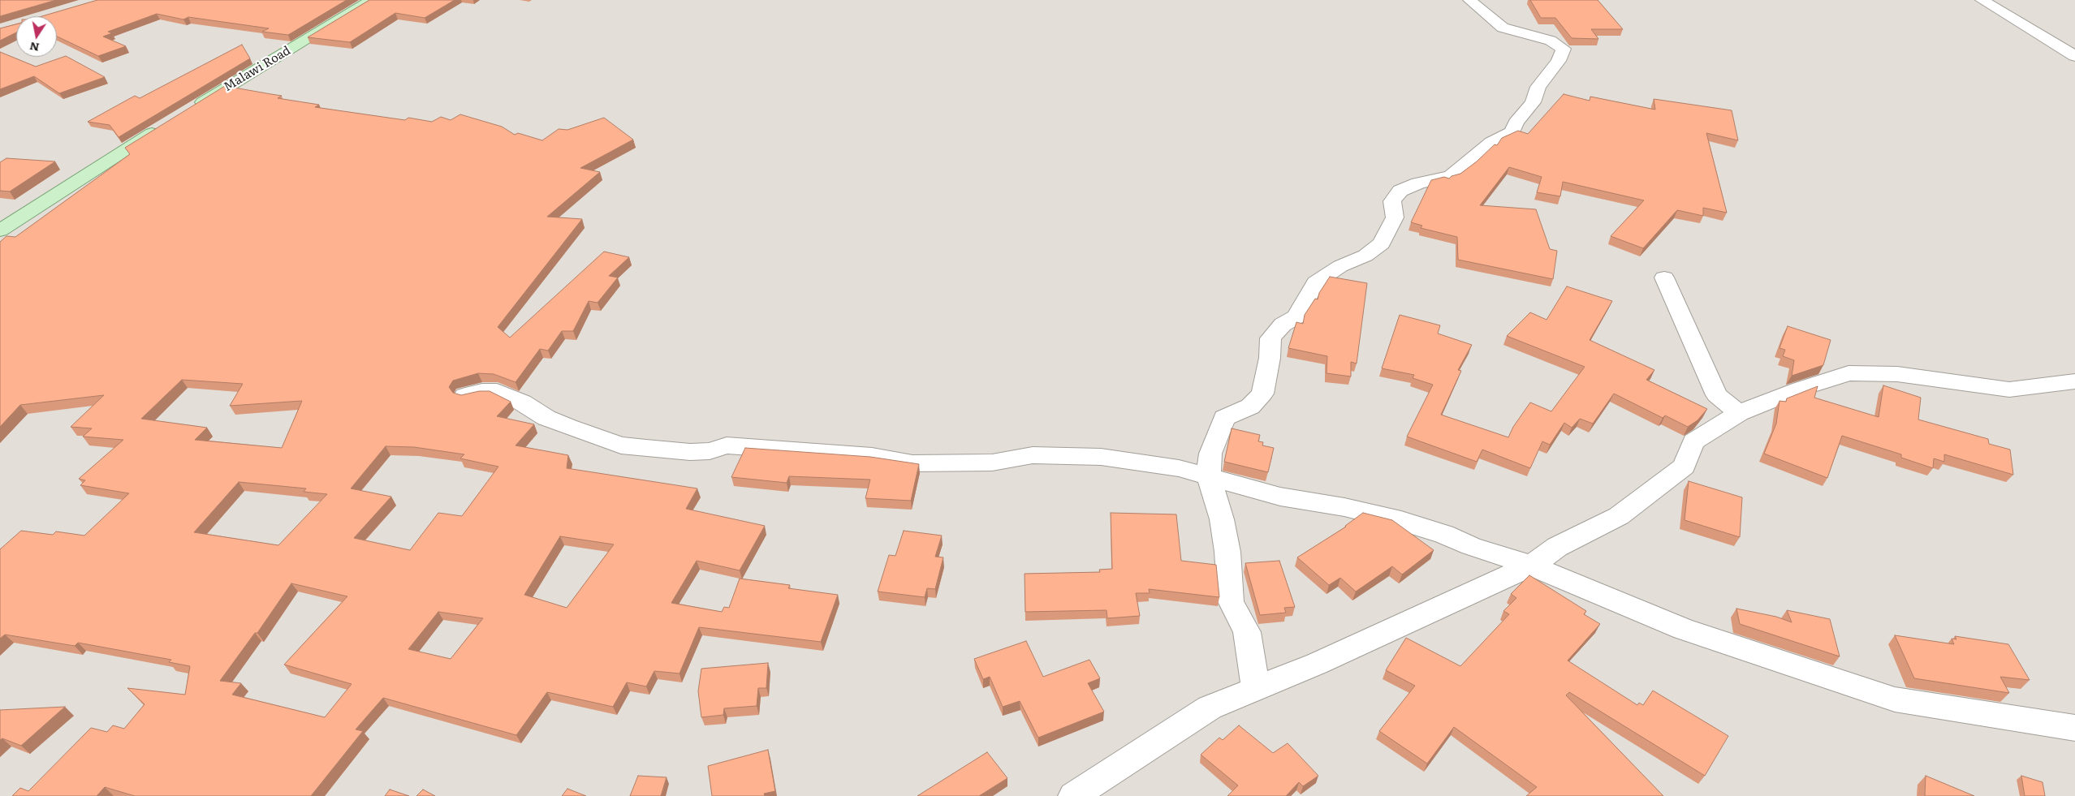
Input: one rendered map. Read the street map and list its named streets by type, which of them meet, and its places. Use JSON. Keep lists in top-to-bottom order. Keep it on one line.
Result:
{"streets":{"main road":["Malawi Road"]},"north":"bottom"}
